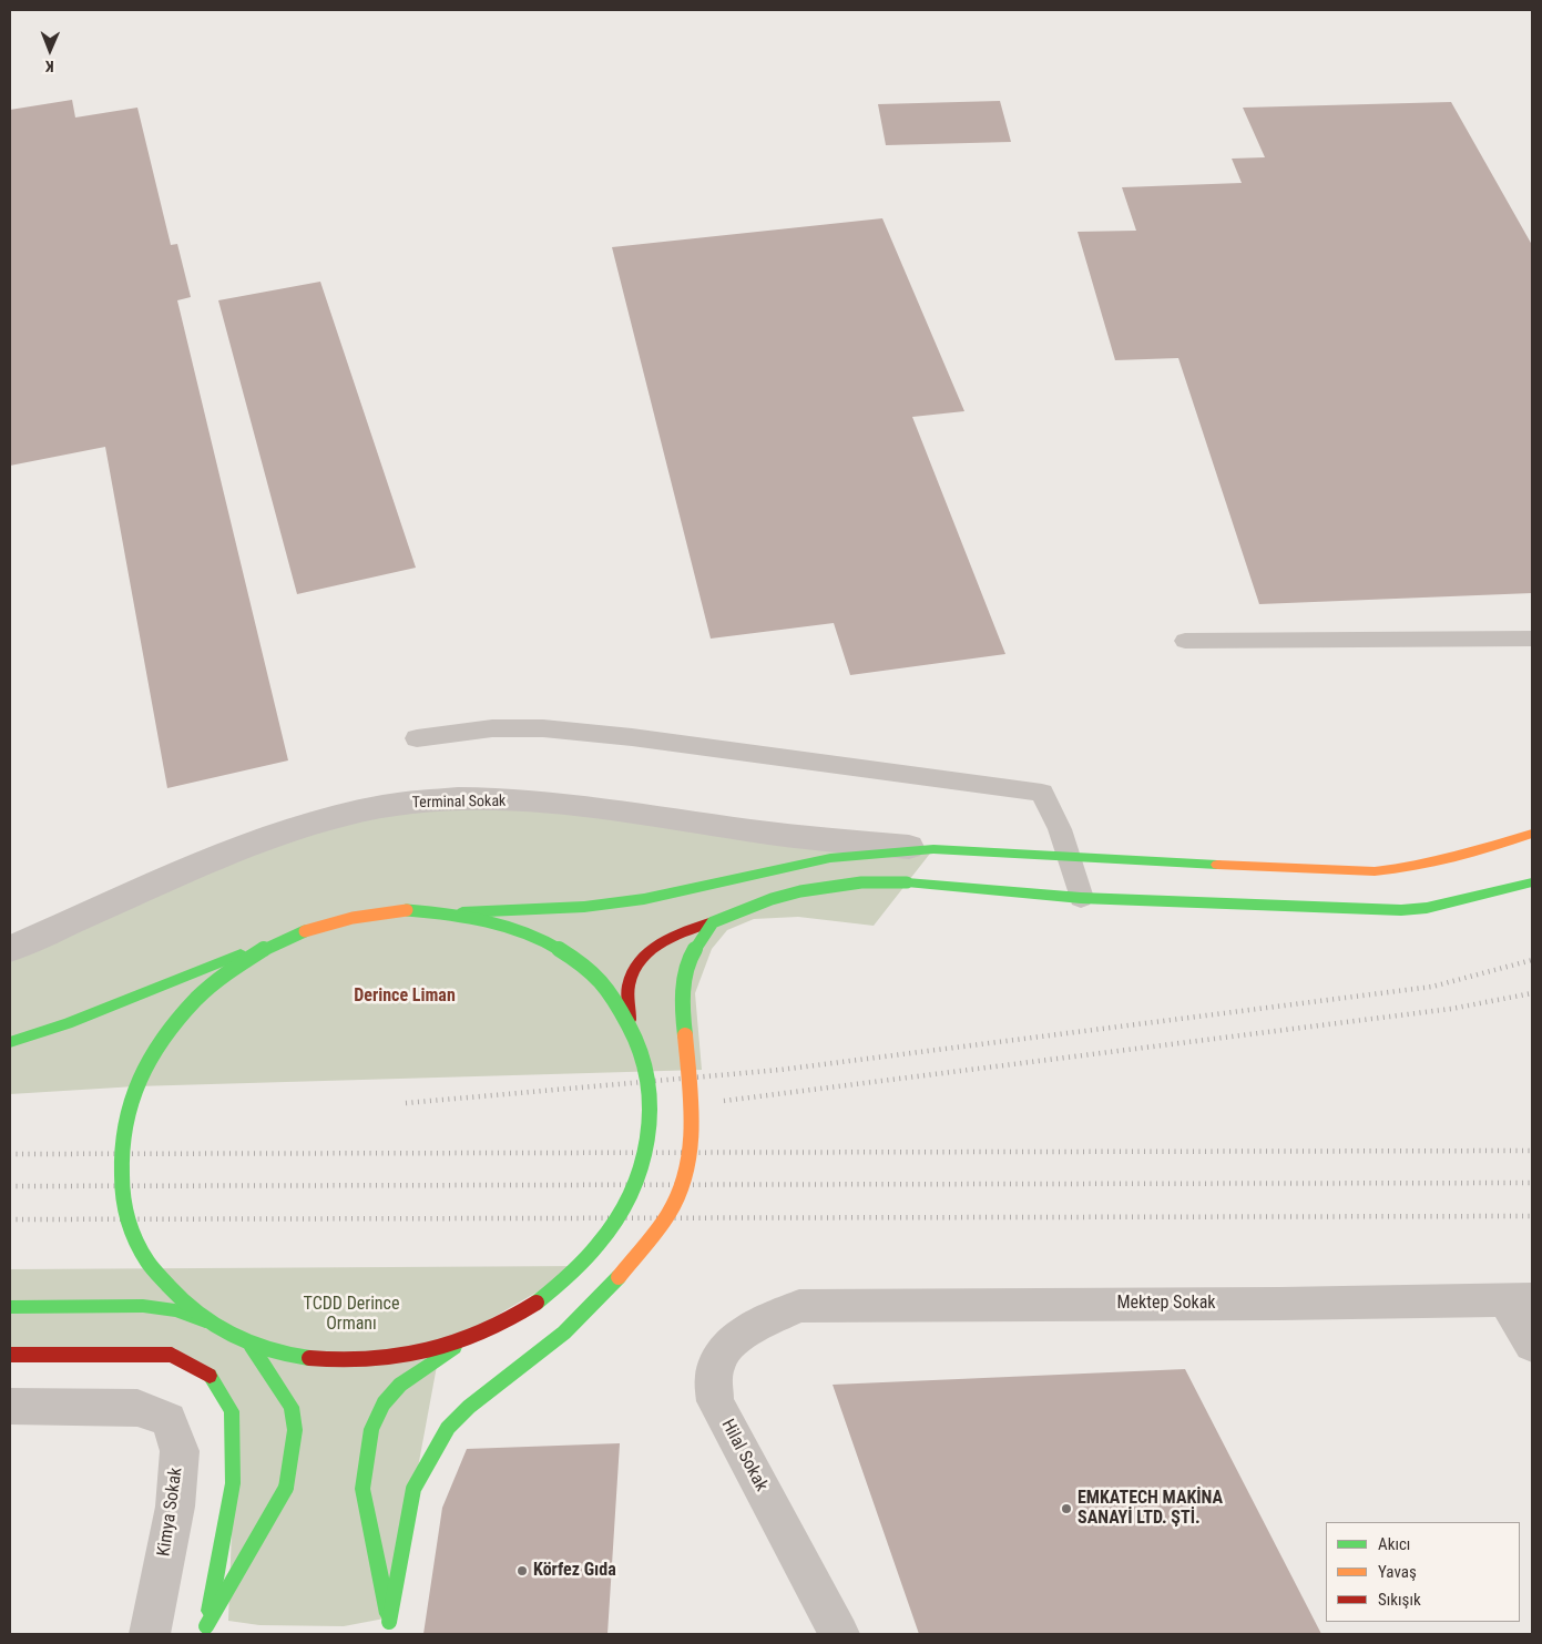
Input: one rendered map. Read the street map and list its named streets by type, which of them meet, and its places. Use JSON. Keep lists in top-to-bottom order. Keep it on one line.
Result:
{"streets":{"street":["Terminal Sokak","Mektep Sokak","Hilal Sokak","Kimya Sokak"]},"crossings":[["Mektep Sokak","Hilal Sokak"]],"districts":["Derince Liman"],"parks":["TCDD Derince Ormanı"],"places":["EMKATECH MAKİNA SANAYİ LTD. ŞTİ.","Körfez Gıda"],"legend":["Akıcı","Yavaş","Sıkışık"],"north":"bottom"}
